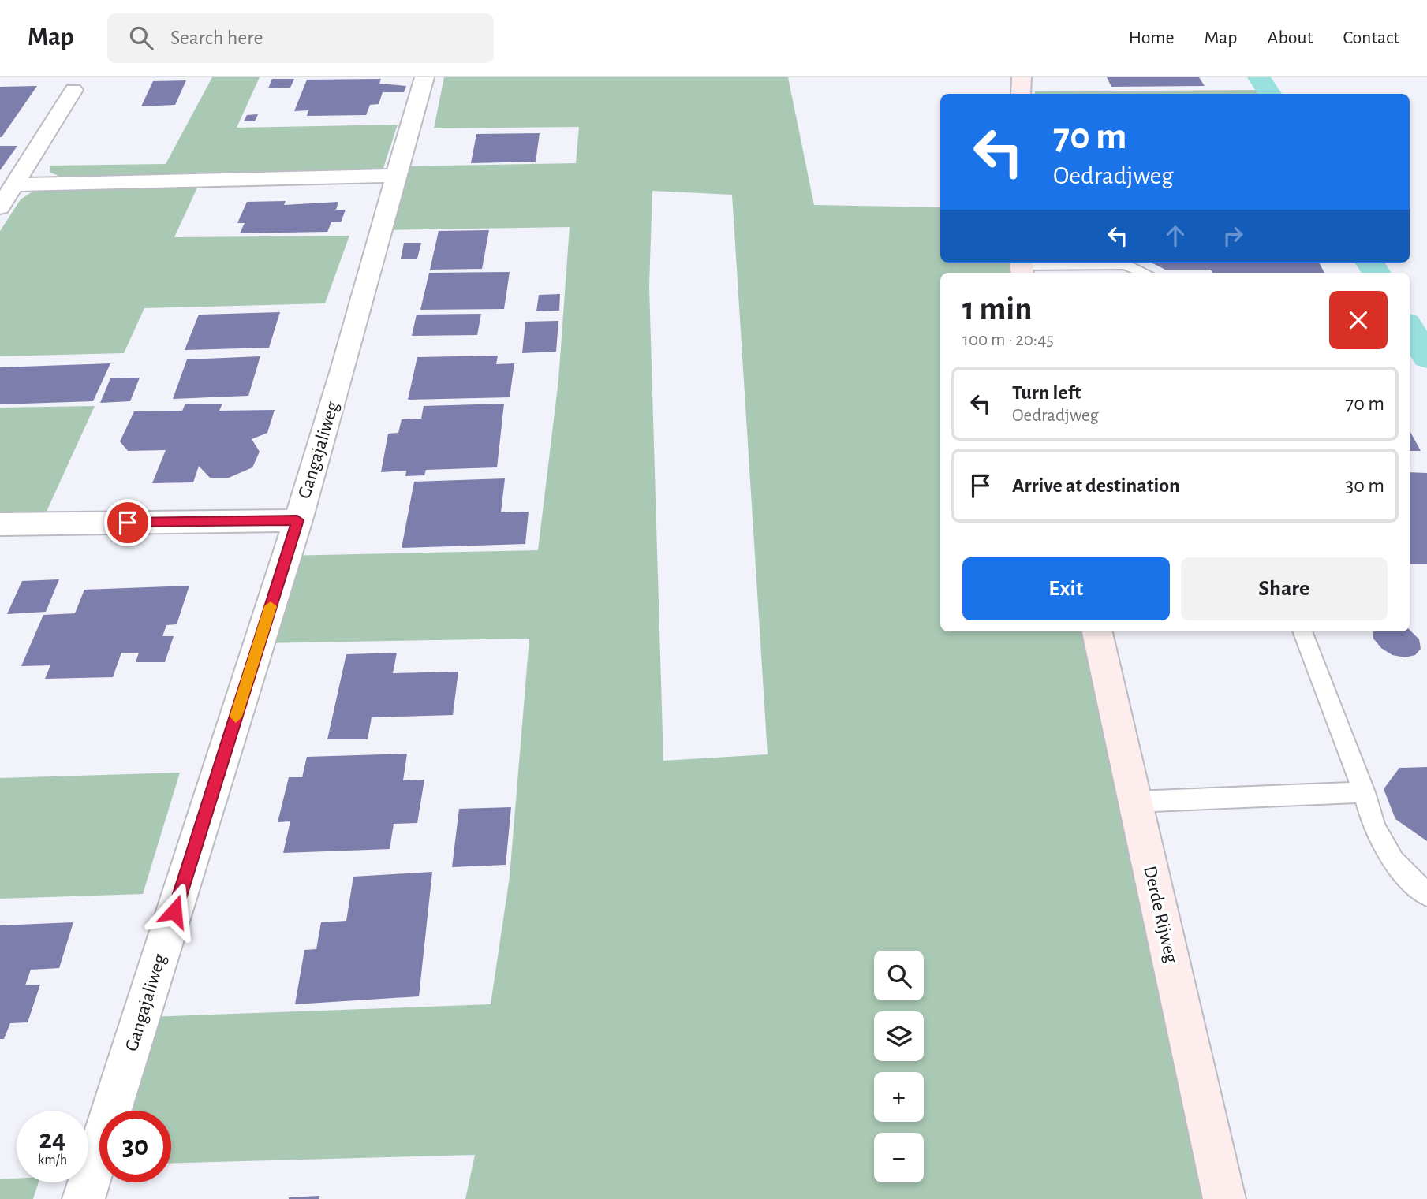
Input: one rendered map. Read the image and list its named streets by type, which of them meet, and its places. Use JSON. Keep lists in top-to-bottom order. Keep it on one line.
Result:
{"streets":{"street":["Gangajaliweg","Derde Rijweg"]},"page":{"header":"Map","search":"Search here","nav":["Home","Map","About","Contact"],"turn":["70 m","Oedradjweg"],"heading":["1 min","100 m · 20:45"],"list":[{"name":"Turn left","note":"Oedradjweg","value":"70 m"},{"name":"Arrive at destination","value":"30 m"}],"buttons":["Exit","Share"],"map_buttons":["+","−"],"speed":"24 km/h","limit":"30"}}
